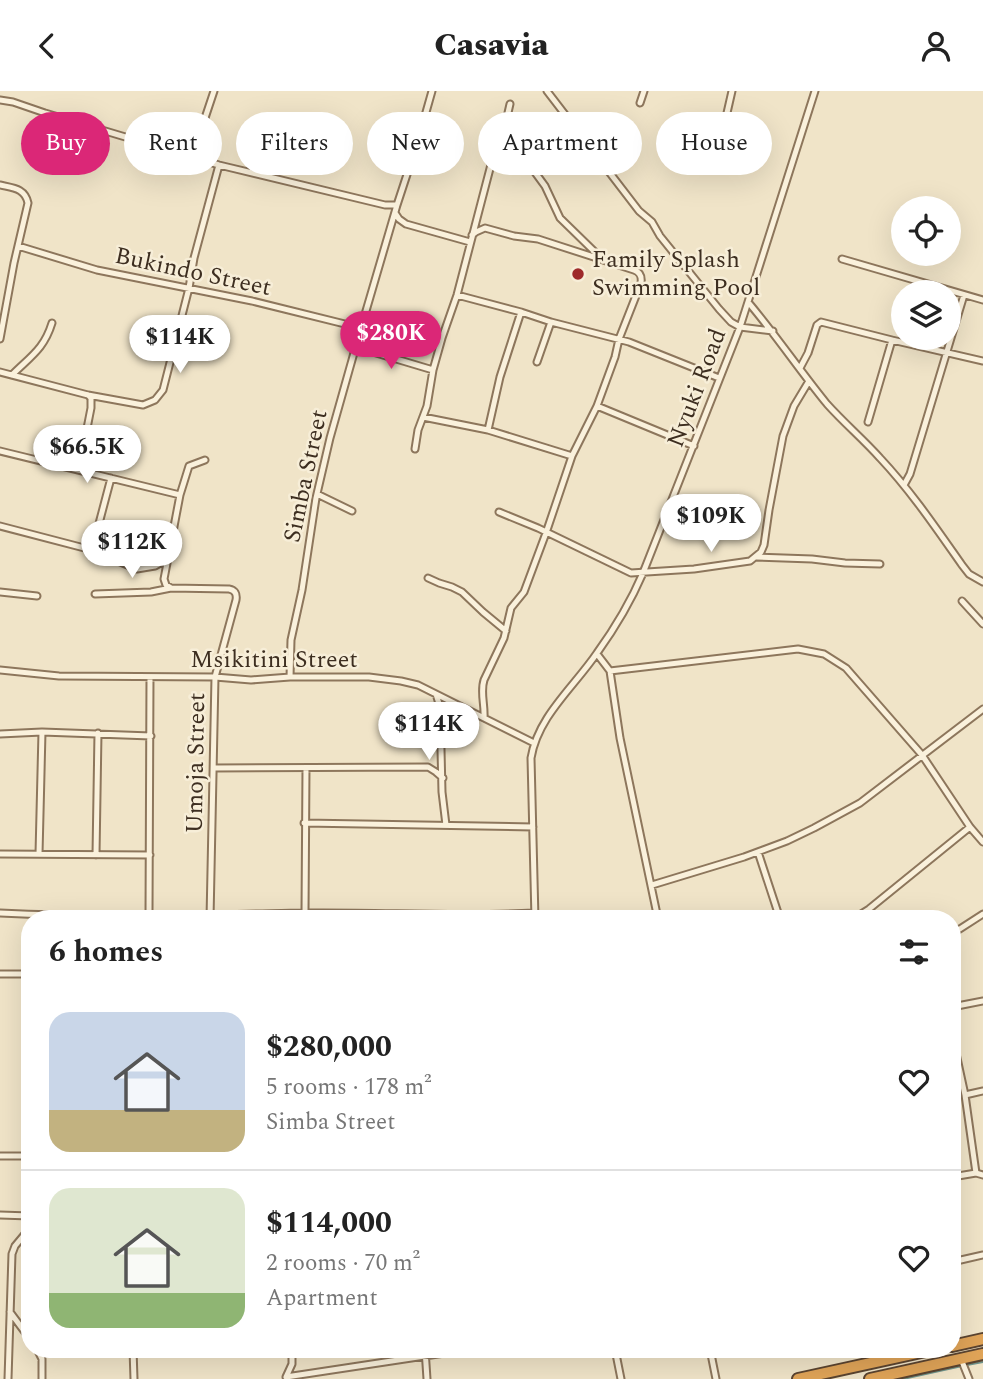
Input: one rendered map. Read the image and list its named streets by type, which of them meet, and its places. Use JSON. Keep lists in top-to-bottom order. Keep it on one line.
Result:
{"streets":{"street":["Bukindo Street","Nyuki Road","Simba Street","Msikitini Street","Umoja Street"]},"crossings":[["Bukindo Street","Simba Street"],["Nyuki Road","Msikitini Street"],["Simba Street","Msikitini Street"],["Msikitini Street","Umoja Street"]],"places":["Family Splash Swimming Pool"],"page":{"header":"Casavia","chip":["Buy","Rent","Filters","New","Apartment","House"],"price":["$280K","$114K","$66.5K","$109K","$112K","$114K"],"heading":"6 homes","list":[{"name":"$280,000","note":"5 rooms · 178 m² · Simba Street"},{"name":"$114,000","note":"2 rooms · 70 m² · Apartment"}]}}
